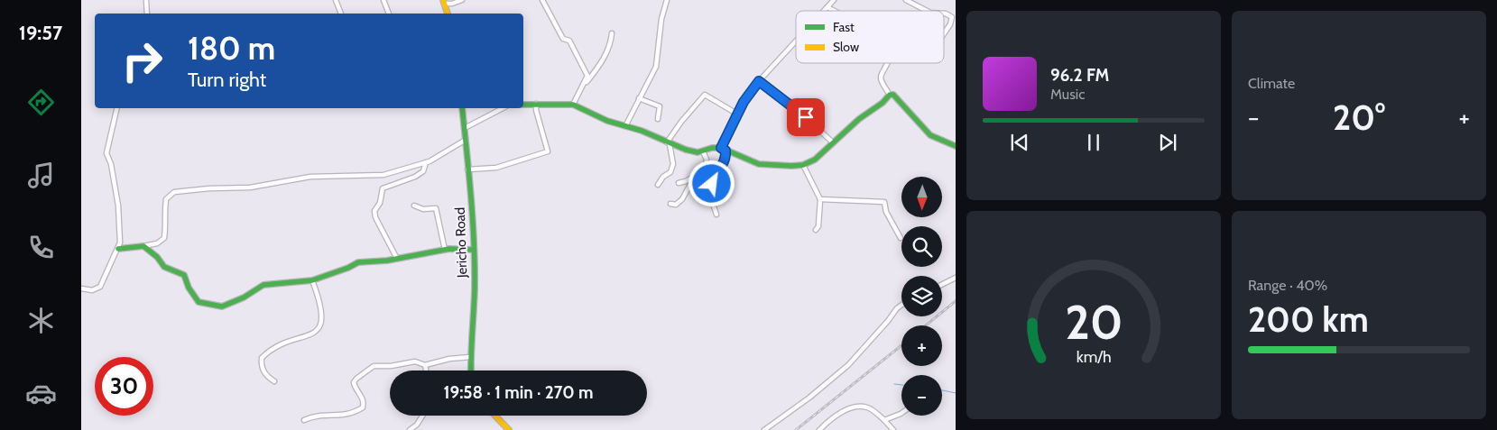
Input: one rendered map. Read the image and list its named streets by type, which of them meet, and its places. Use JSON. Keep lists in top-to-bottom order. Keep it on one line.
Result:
{"streets":{"street":["Jericho Road"]},"legend":["Fast","Slow"],"north":"bottom","page":{"tabs":"19:57","tile":["Climate",["Range · 40%","200 km"]],"turn":["180 m","Turn right"],"song":["96.2 FM","Music"],"heat":["−","20°","+"],"map_buttons":["+","−"],"limit":"30","trip":"19:58 · 1 min · 270 m","gauge":["20","km/h"]}}
